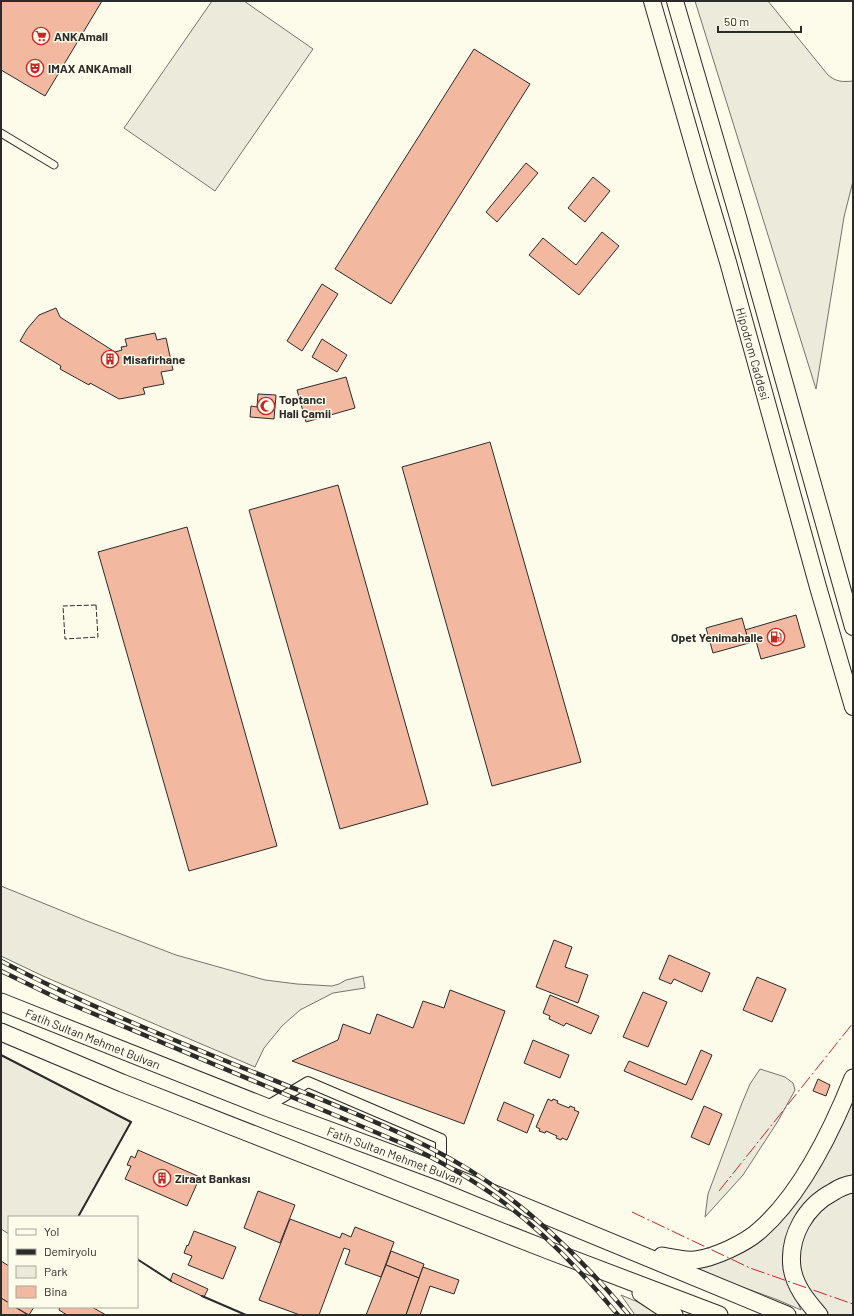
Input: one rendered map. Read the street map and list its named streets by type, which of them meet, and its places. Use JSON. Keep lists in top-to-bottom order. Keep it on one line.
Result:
{"streets":{"highway":["Fatih Sultan Mehmet Bulvarı"],"main road":["Hipodrom Caddesi"]},"places":{"supermarket":["ANKAmall"],"theatre":["IMAX ANKAmall"],"building":["Misafirhane","Ziraat Bankası"],"mosque":["Toptancı Hali Camii"],"fuel station":["Opet Yenimahalle"]},"legend":["Yol","Demiryolu","Park","Bina"],"scale_bar":"50 m"}
